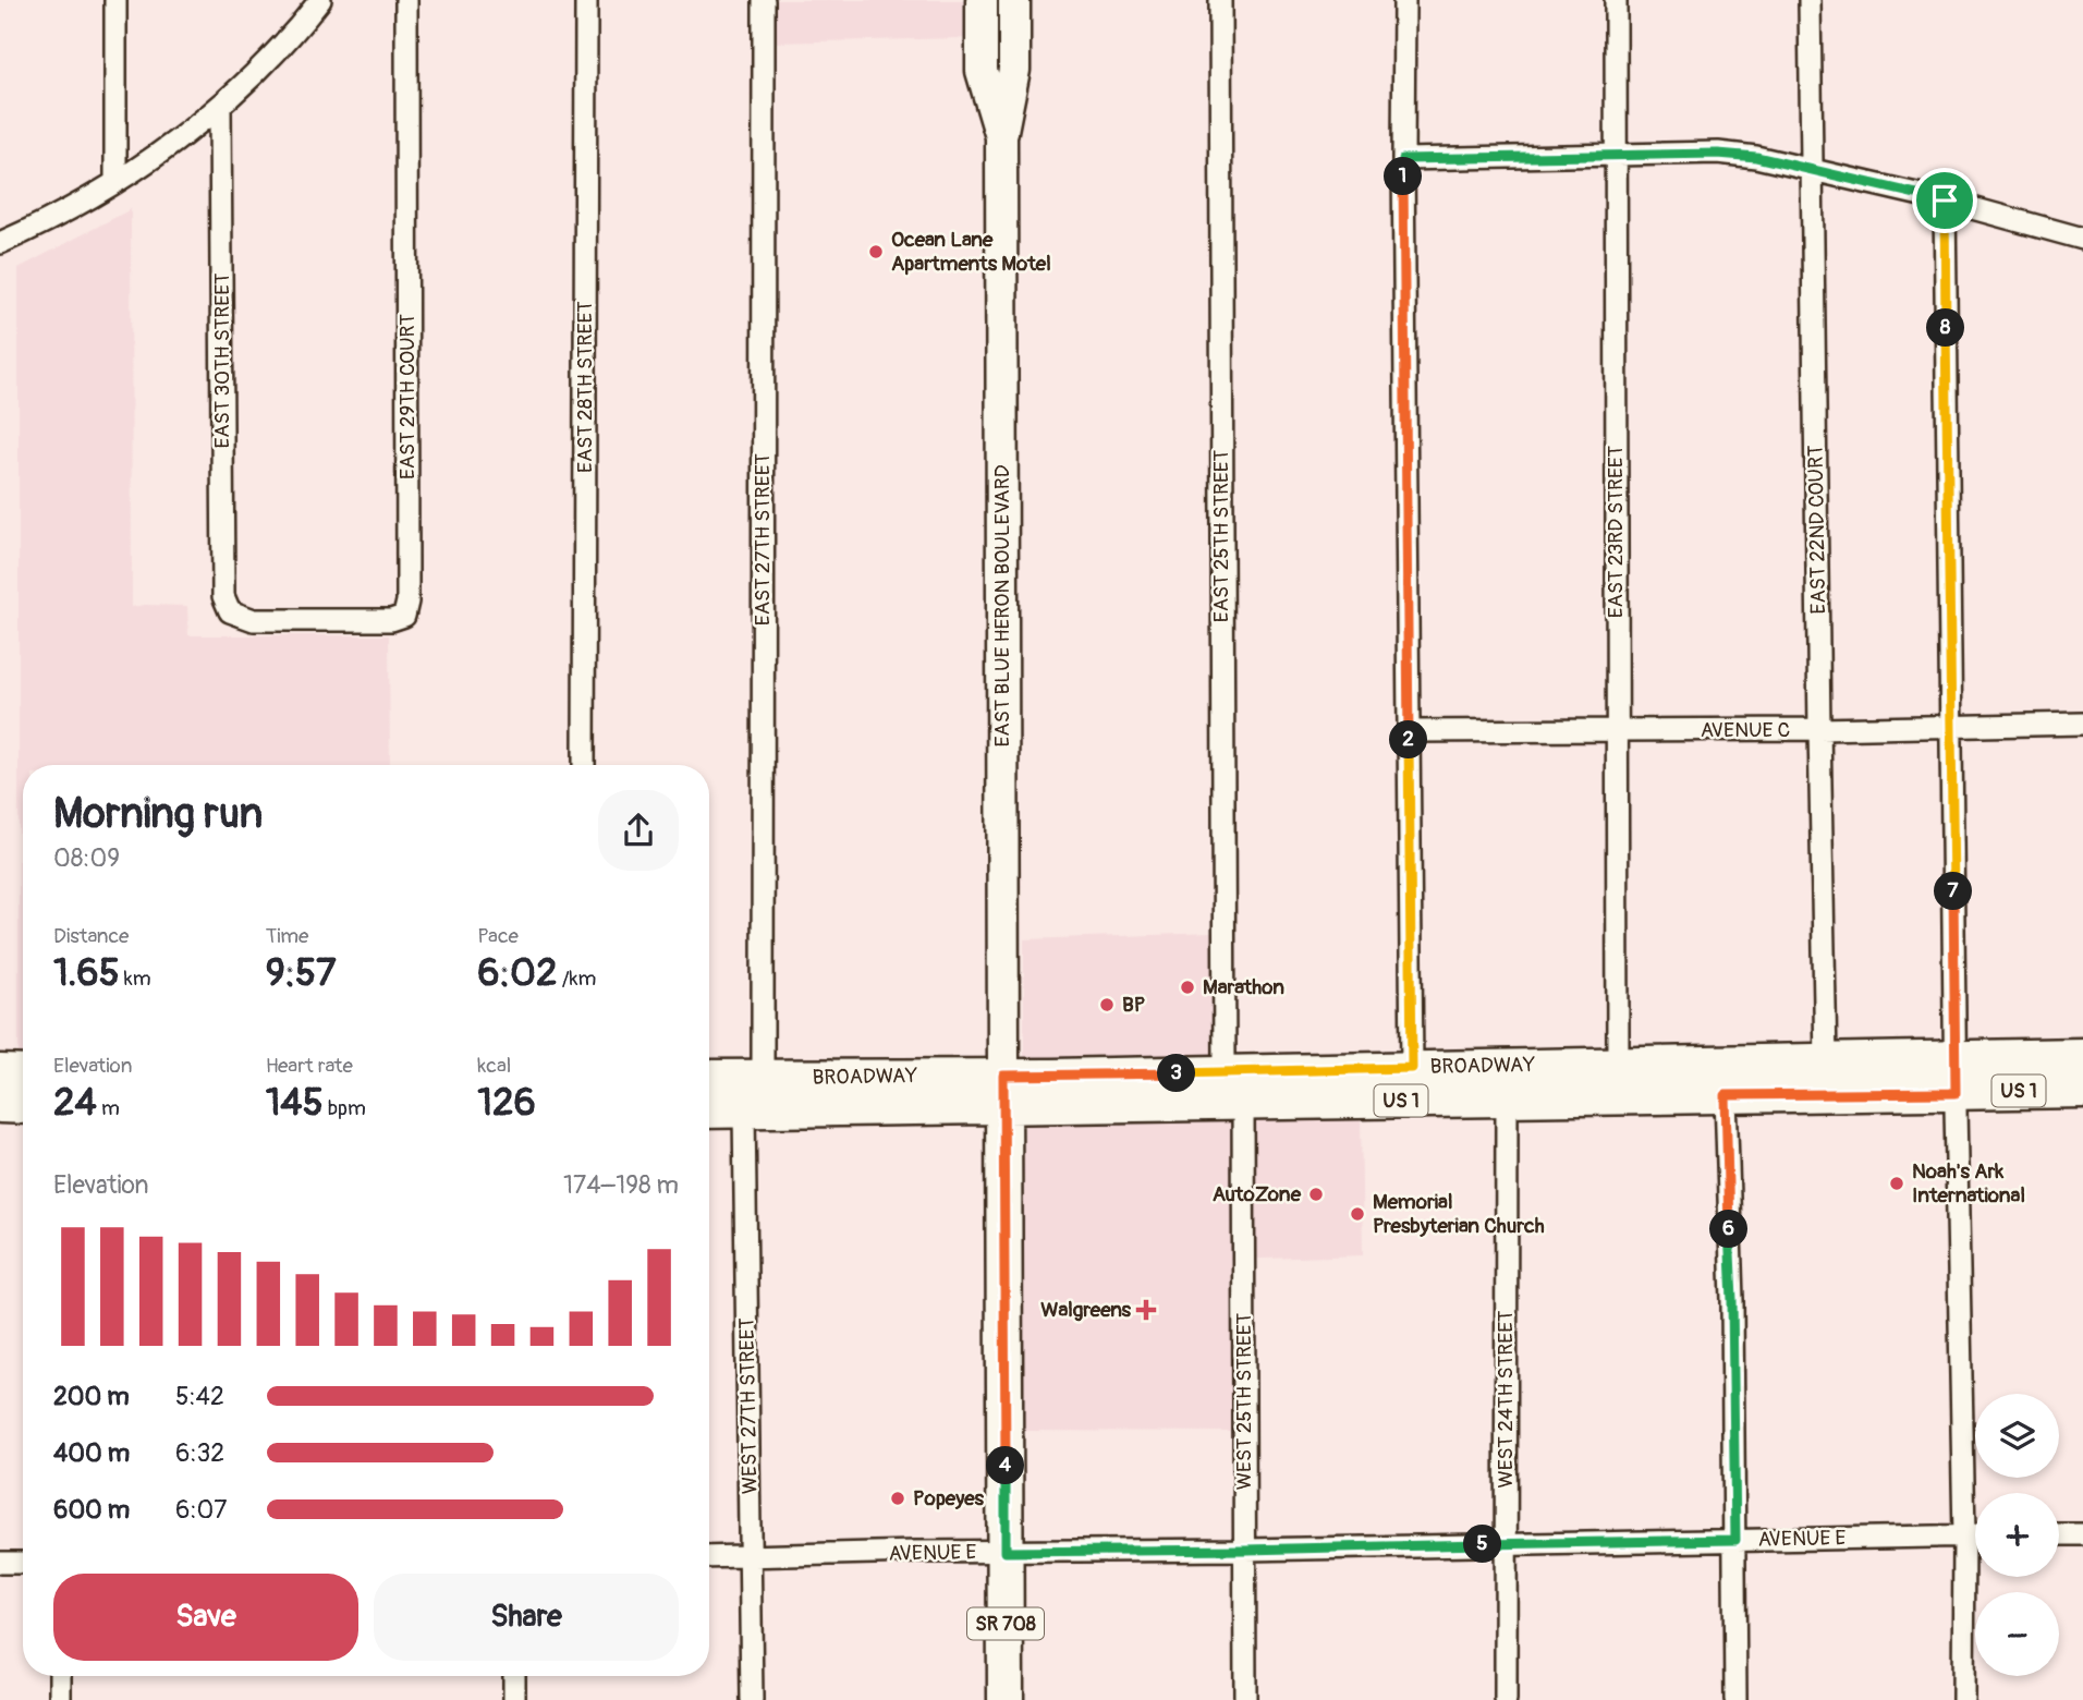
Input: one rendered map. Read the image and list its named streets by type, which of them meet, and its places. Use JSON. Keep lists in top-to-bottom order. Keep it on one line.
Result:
{"streets":{"main road":["EAST BLUE HERON BOULEVARD","BROADWAY","US 1","SR 708"],"street":["EAST 30TH STREET","EAST 28TH STREET","EAST 29TH COURT","EAST 22ND COURT","EAST 23RD STREET","EAST 25TH STREET","EAST 27TH STREET","AVENUE C","WEST 24TH STREET","WEST 25TH STREET","WEST 27TH STREET","AVENUE E"]},"crossings":[["EAST 30TH STREET","EAST 29TH COURT"],["EAST 22ND COURT","AVENUE C"],["EAST 22ND COURT","BROADWAY"],["EAST 23RD STREET","AVENUE C"],["EAST 23RD STREET","BROADWAY"],["EAST 25TH STREET","BROADWAY"],["EAST 27TH STREET","BROADWAY"],["EAST BLUE HERON BOULEVARD","BROADWAY"],["EAST BLUE HERON BOULEVARD","SR 708"],["BROADWAY","WEST 24TH STREET"],["BROADWAY","WEST 25TH STREET"],["BROADWAY","WEST 27TH STREET"],["BROADWAY","SR 708"],["WEST 24TH STREET","AVENUE E"],["WEST 25TH STREET","AVENUE E"],["WEST 27TH STREET","AVENUE E"],["AVENUE E","SR 708"]],"places":{"other":["Ocean Lane Apartments Motel","Marathon","BP","Noah's Ark International","AutoZone","Memorial Presbyterian Church","Popeyes"],"health":["Walgreens"]},"page":{"pins":["1","8","2","7","3","6","4","5"],"heading":["Morning run","08:09"],"stats":[["Distance","1.65 km"],["Time","9:57"],["Pace","6:02 /km"],["Elevation","24 m"],["Heart rate","145 bpm"],["kcal","126"]],"chart":["Elevation","174–198 m"],"list":[{"name":"200 m","note":"5:42"},{"name":"400 m","note":"6:32"},{"name":"600 m","note":"6:07"}],"map_buttons":["+","−"],"buttons":["Save","Share"]}}
